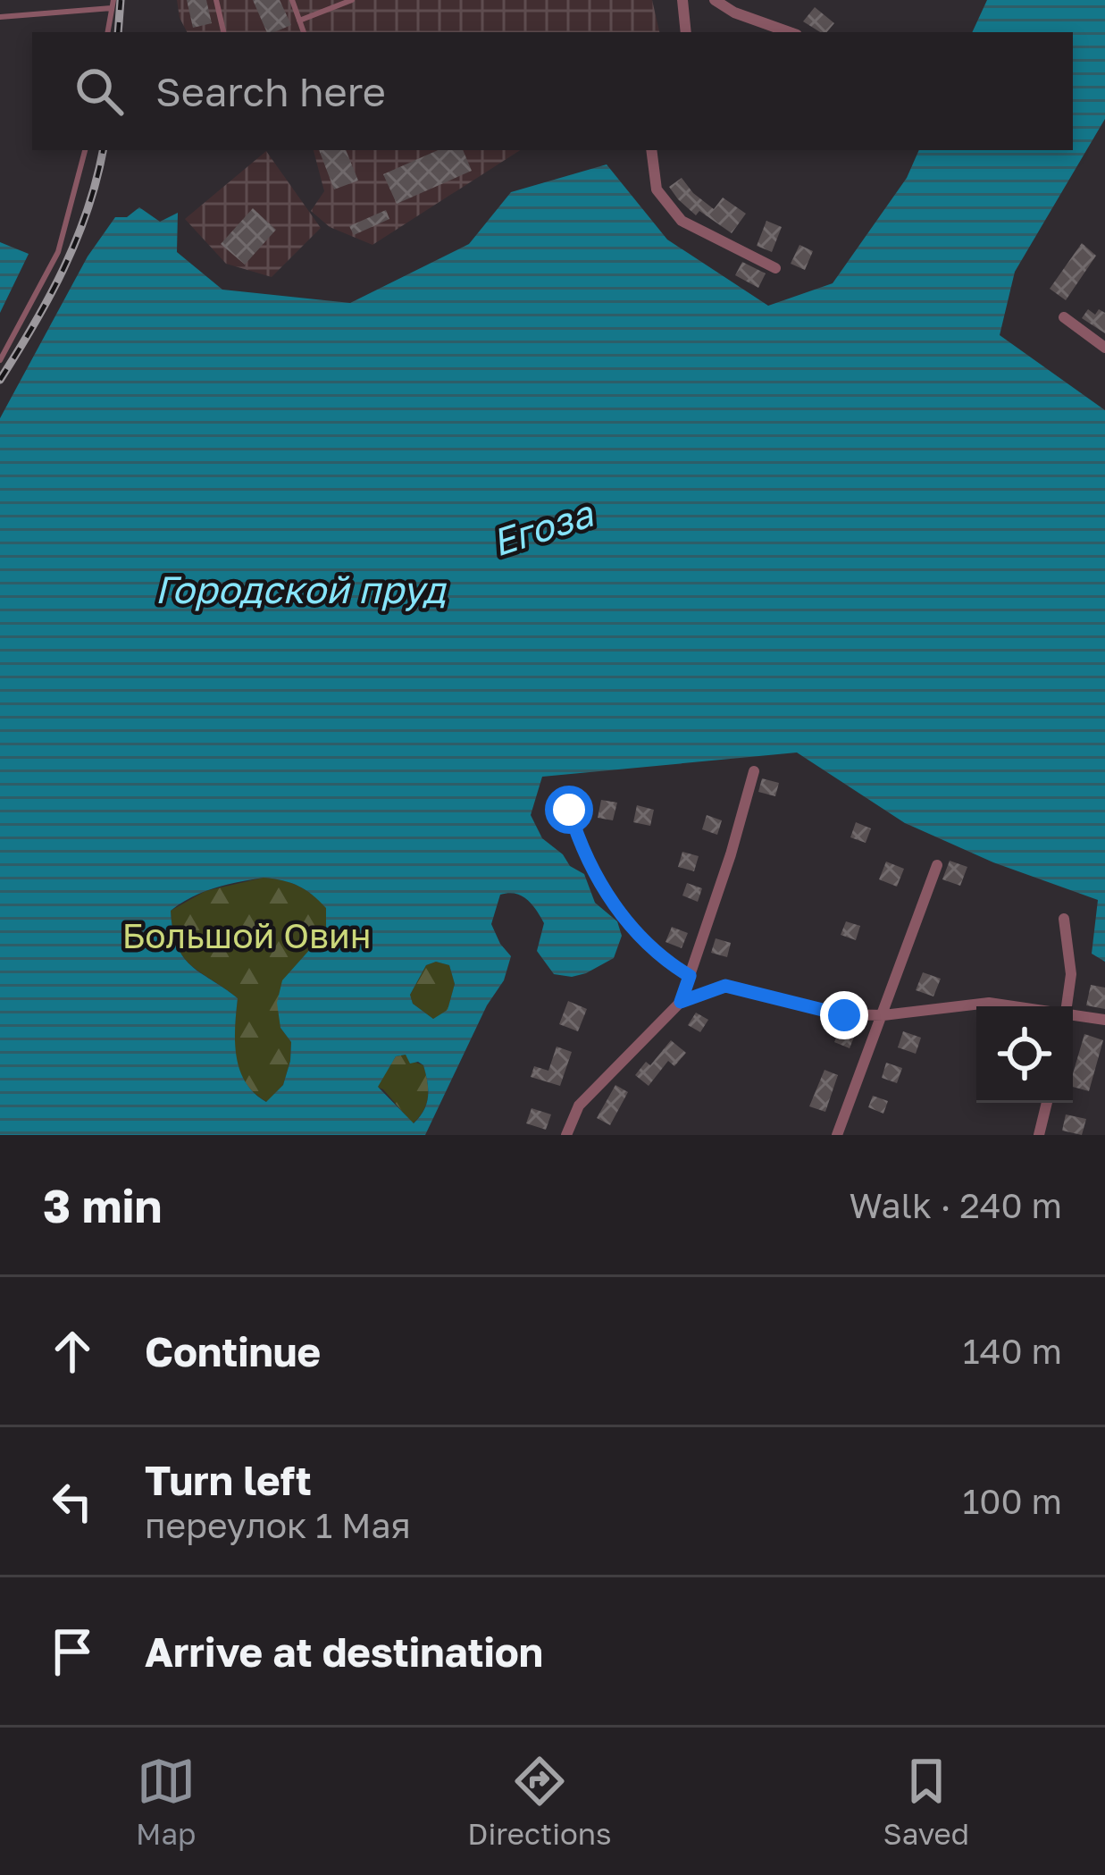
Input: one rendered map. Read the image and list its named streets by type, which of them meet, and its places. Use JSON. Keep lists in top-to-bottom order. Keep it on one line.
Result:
{"water":["Егоза","Городской пруд"],"parks":["Большой Овин"],"page":{"search":"Search here","heading":["3 min","Walk · 240 m"],"list":[["Continue","140 m"],["Turn left","переулок 1 Мая","100 m"],"Arrive at destination"],"nav":["Map","Directions","Saved"]}}
